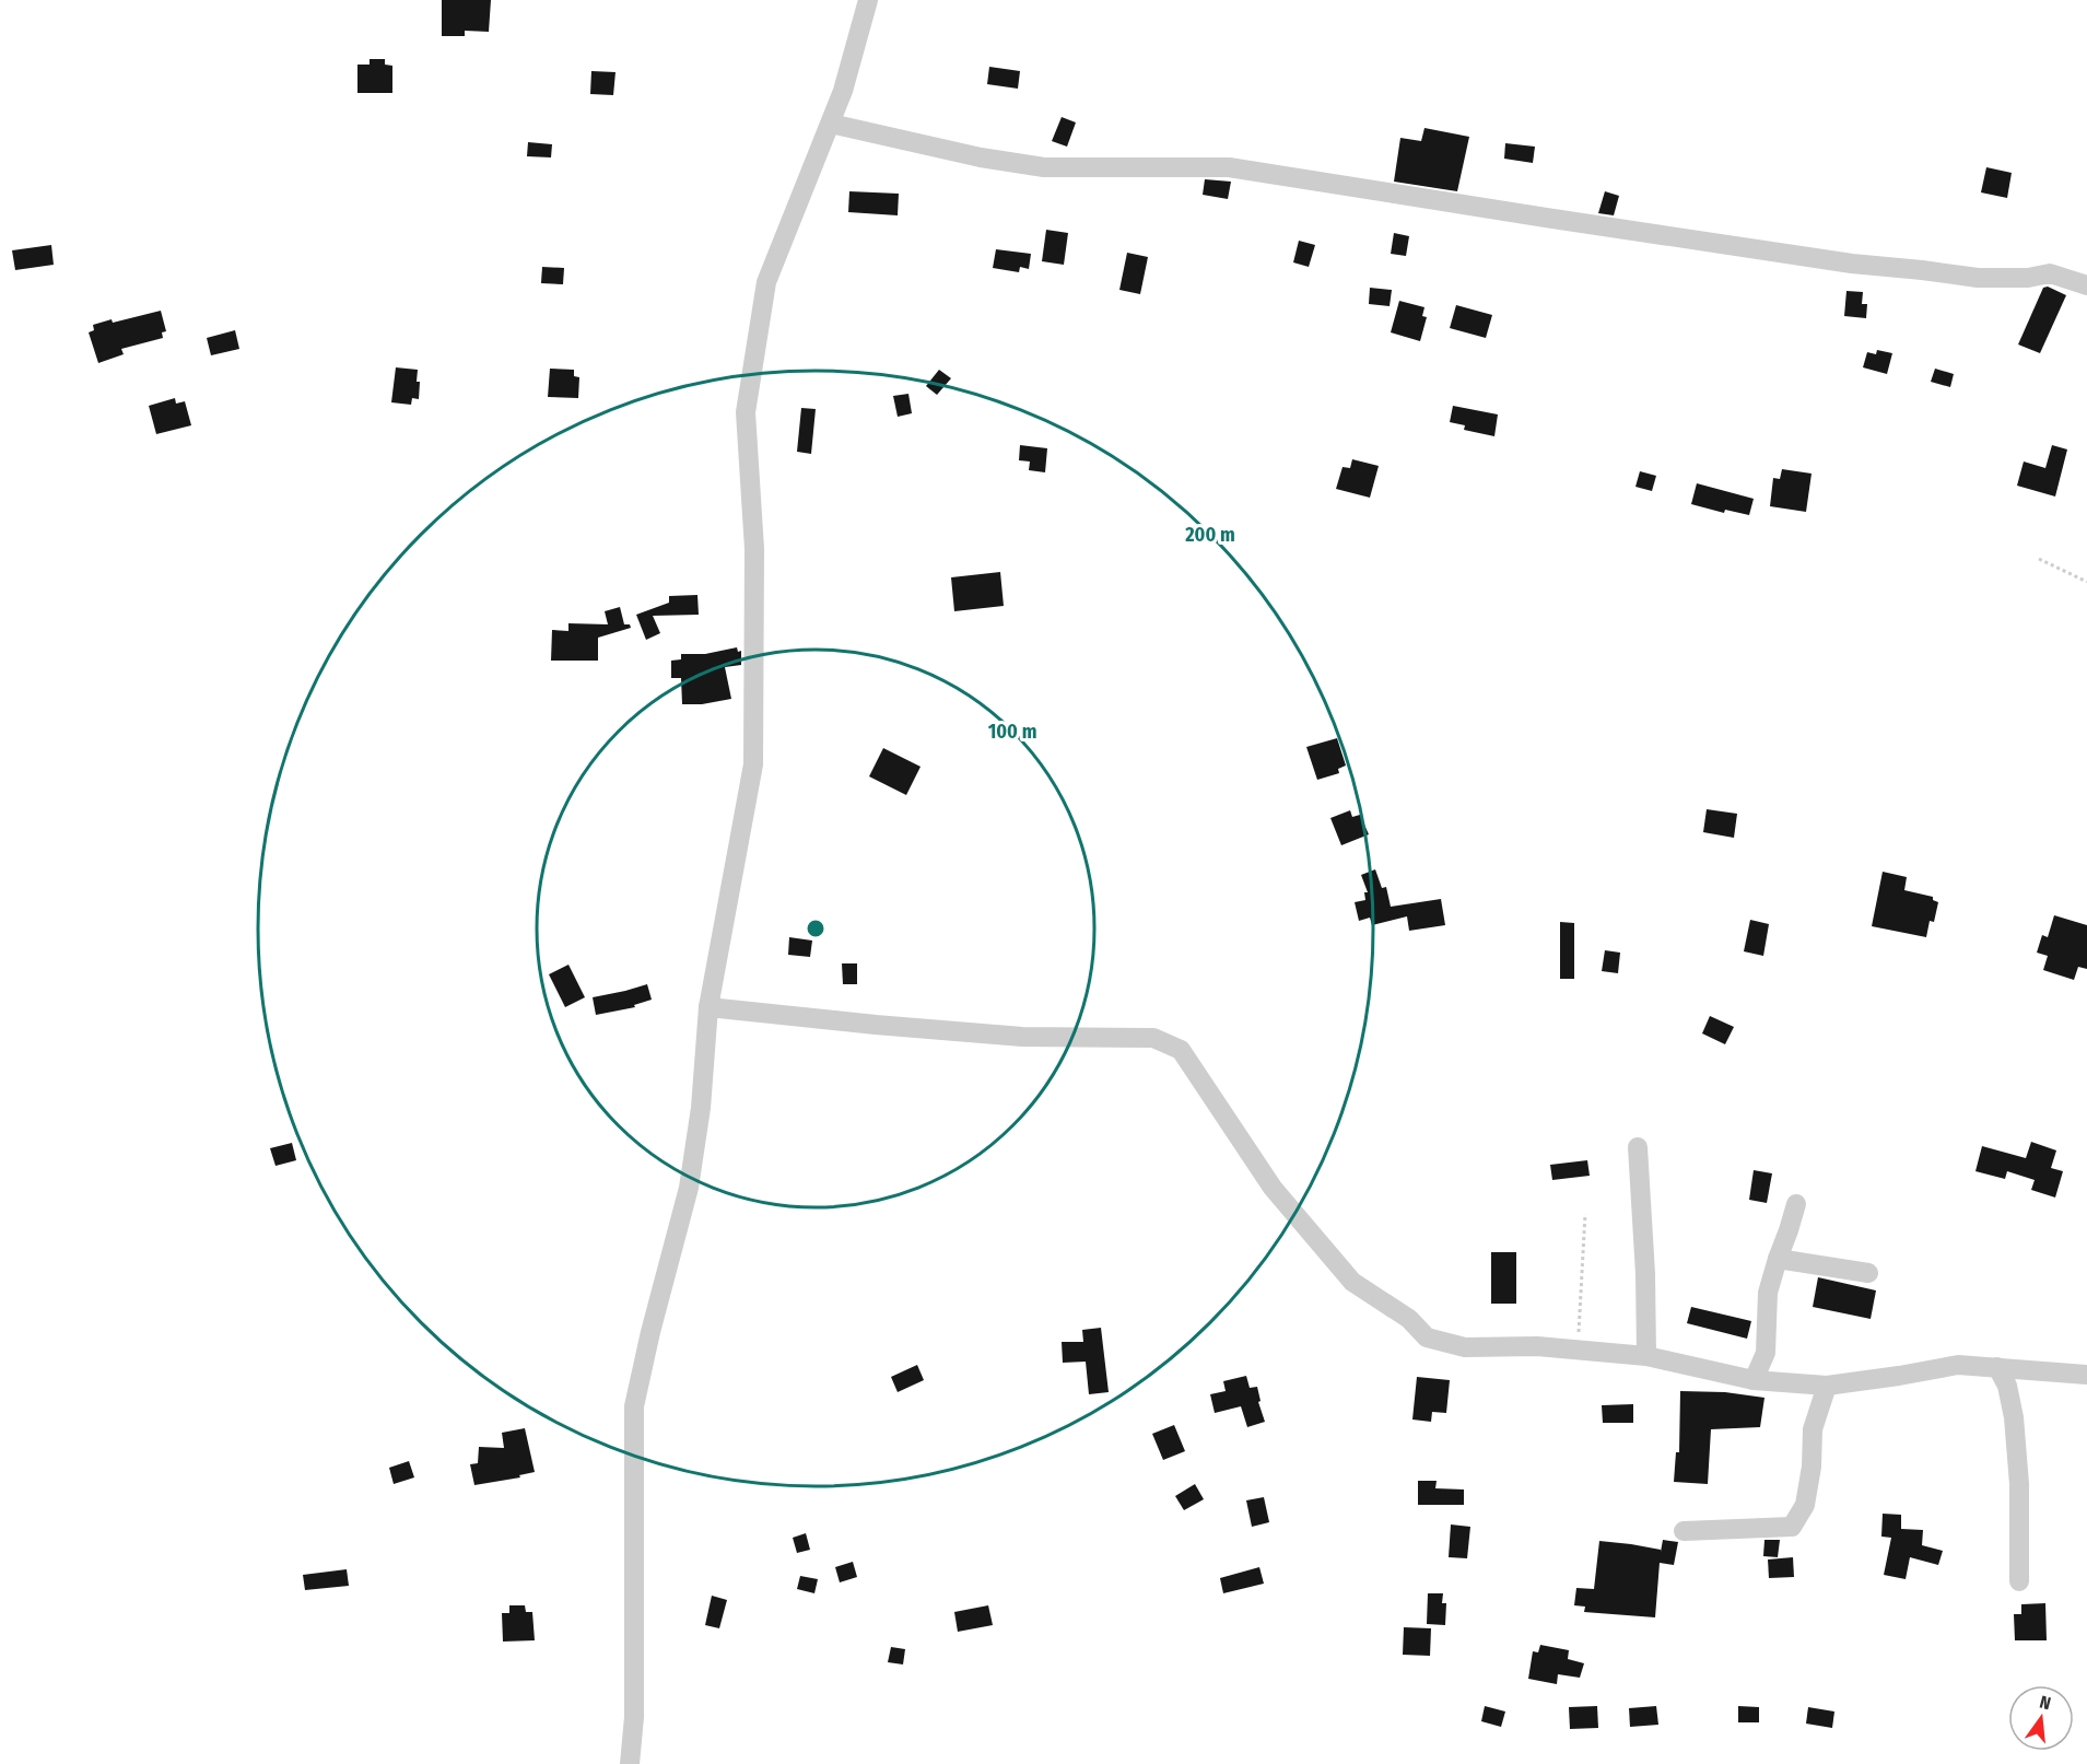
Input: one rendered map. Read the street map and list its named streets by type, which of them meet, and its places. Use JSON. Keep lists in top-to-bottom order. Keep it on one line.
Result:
{"north":"top","rings":["200 m","100 m"]}
